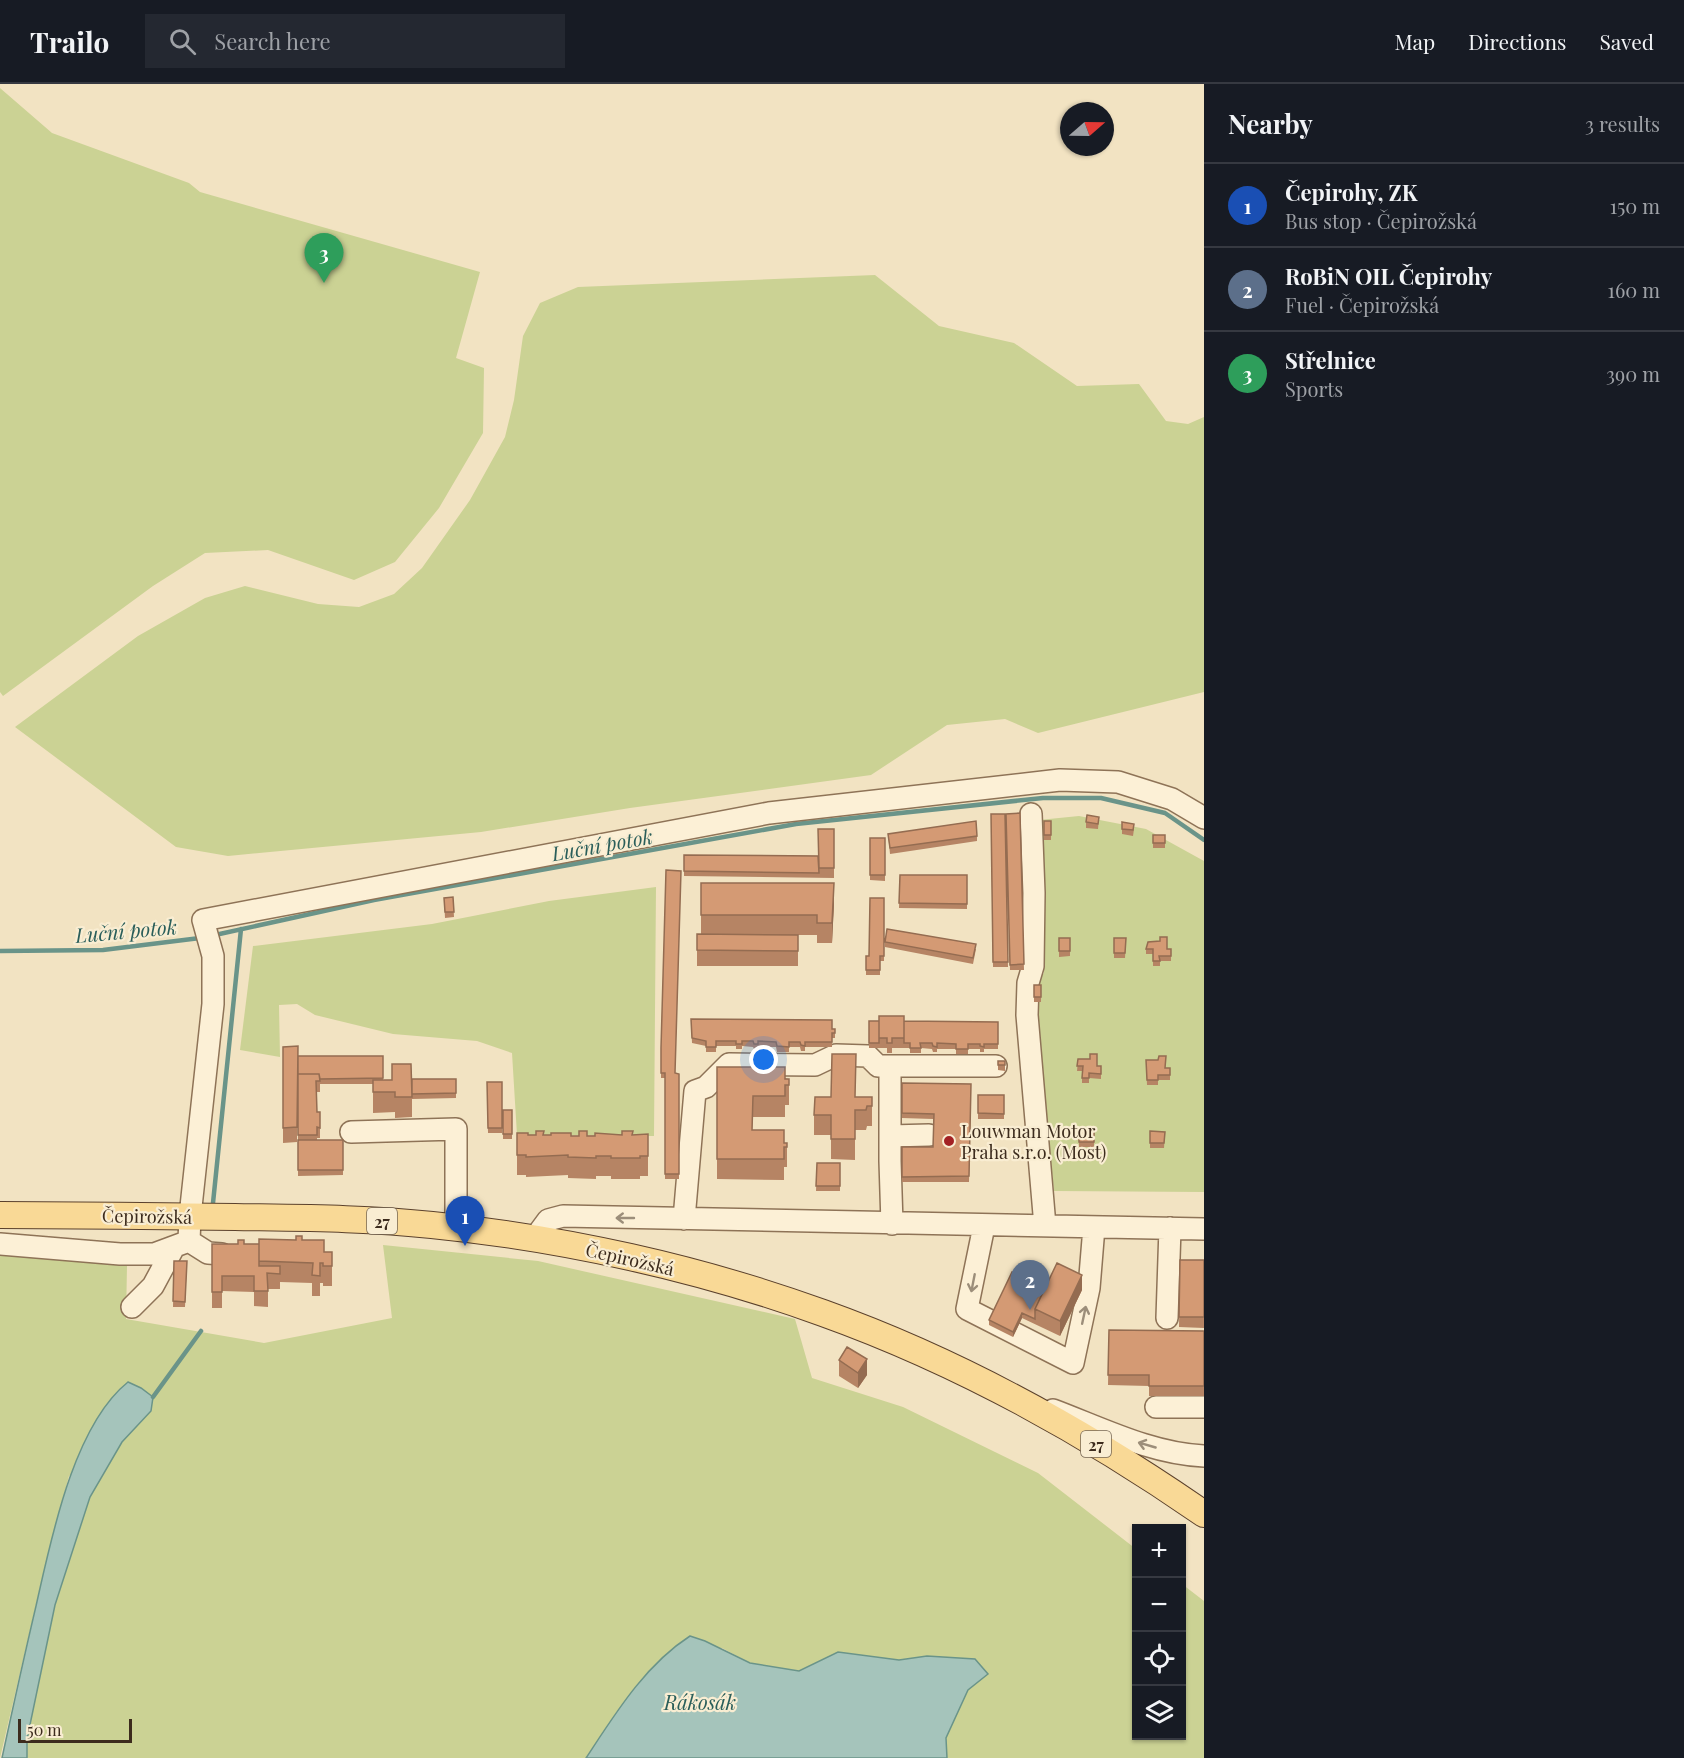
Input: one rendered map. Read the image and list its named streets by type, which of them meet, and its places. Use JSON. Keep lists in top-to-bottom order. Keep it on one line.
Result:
{"streets":{"main road":["Čepirožská","27"]},"water":["Luční potok","Rákosák"],"places":["Louwman Motor Praha s.r.o. (Most)"],"scale_bar":"50 m","north":"right","page":{"header":"Trailo","search":"Search here","nav":["Map","Directions","Saved"],"heading":["Nearby","3 results"],"list":[{"mark":"1","name":"Čepirohy, ZK","note":"Bus stop · Čepirožská","value":"150 m"},{"mark":"2","name":"RoBiN OIL Čepirohy","note":"Fuel · Čepirožská","value":"160 m"},{"mark":"3","name":"Střelnice","note":"Sports","value":"390 m"}],"pins":["3","1","2"],"map_buttons":["+","−"],"scale":"50 m"}}
